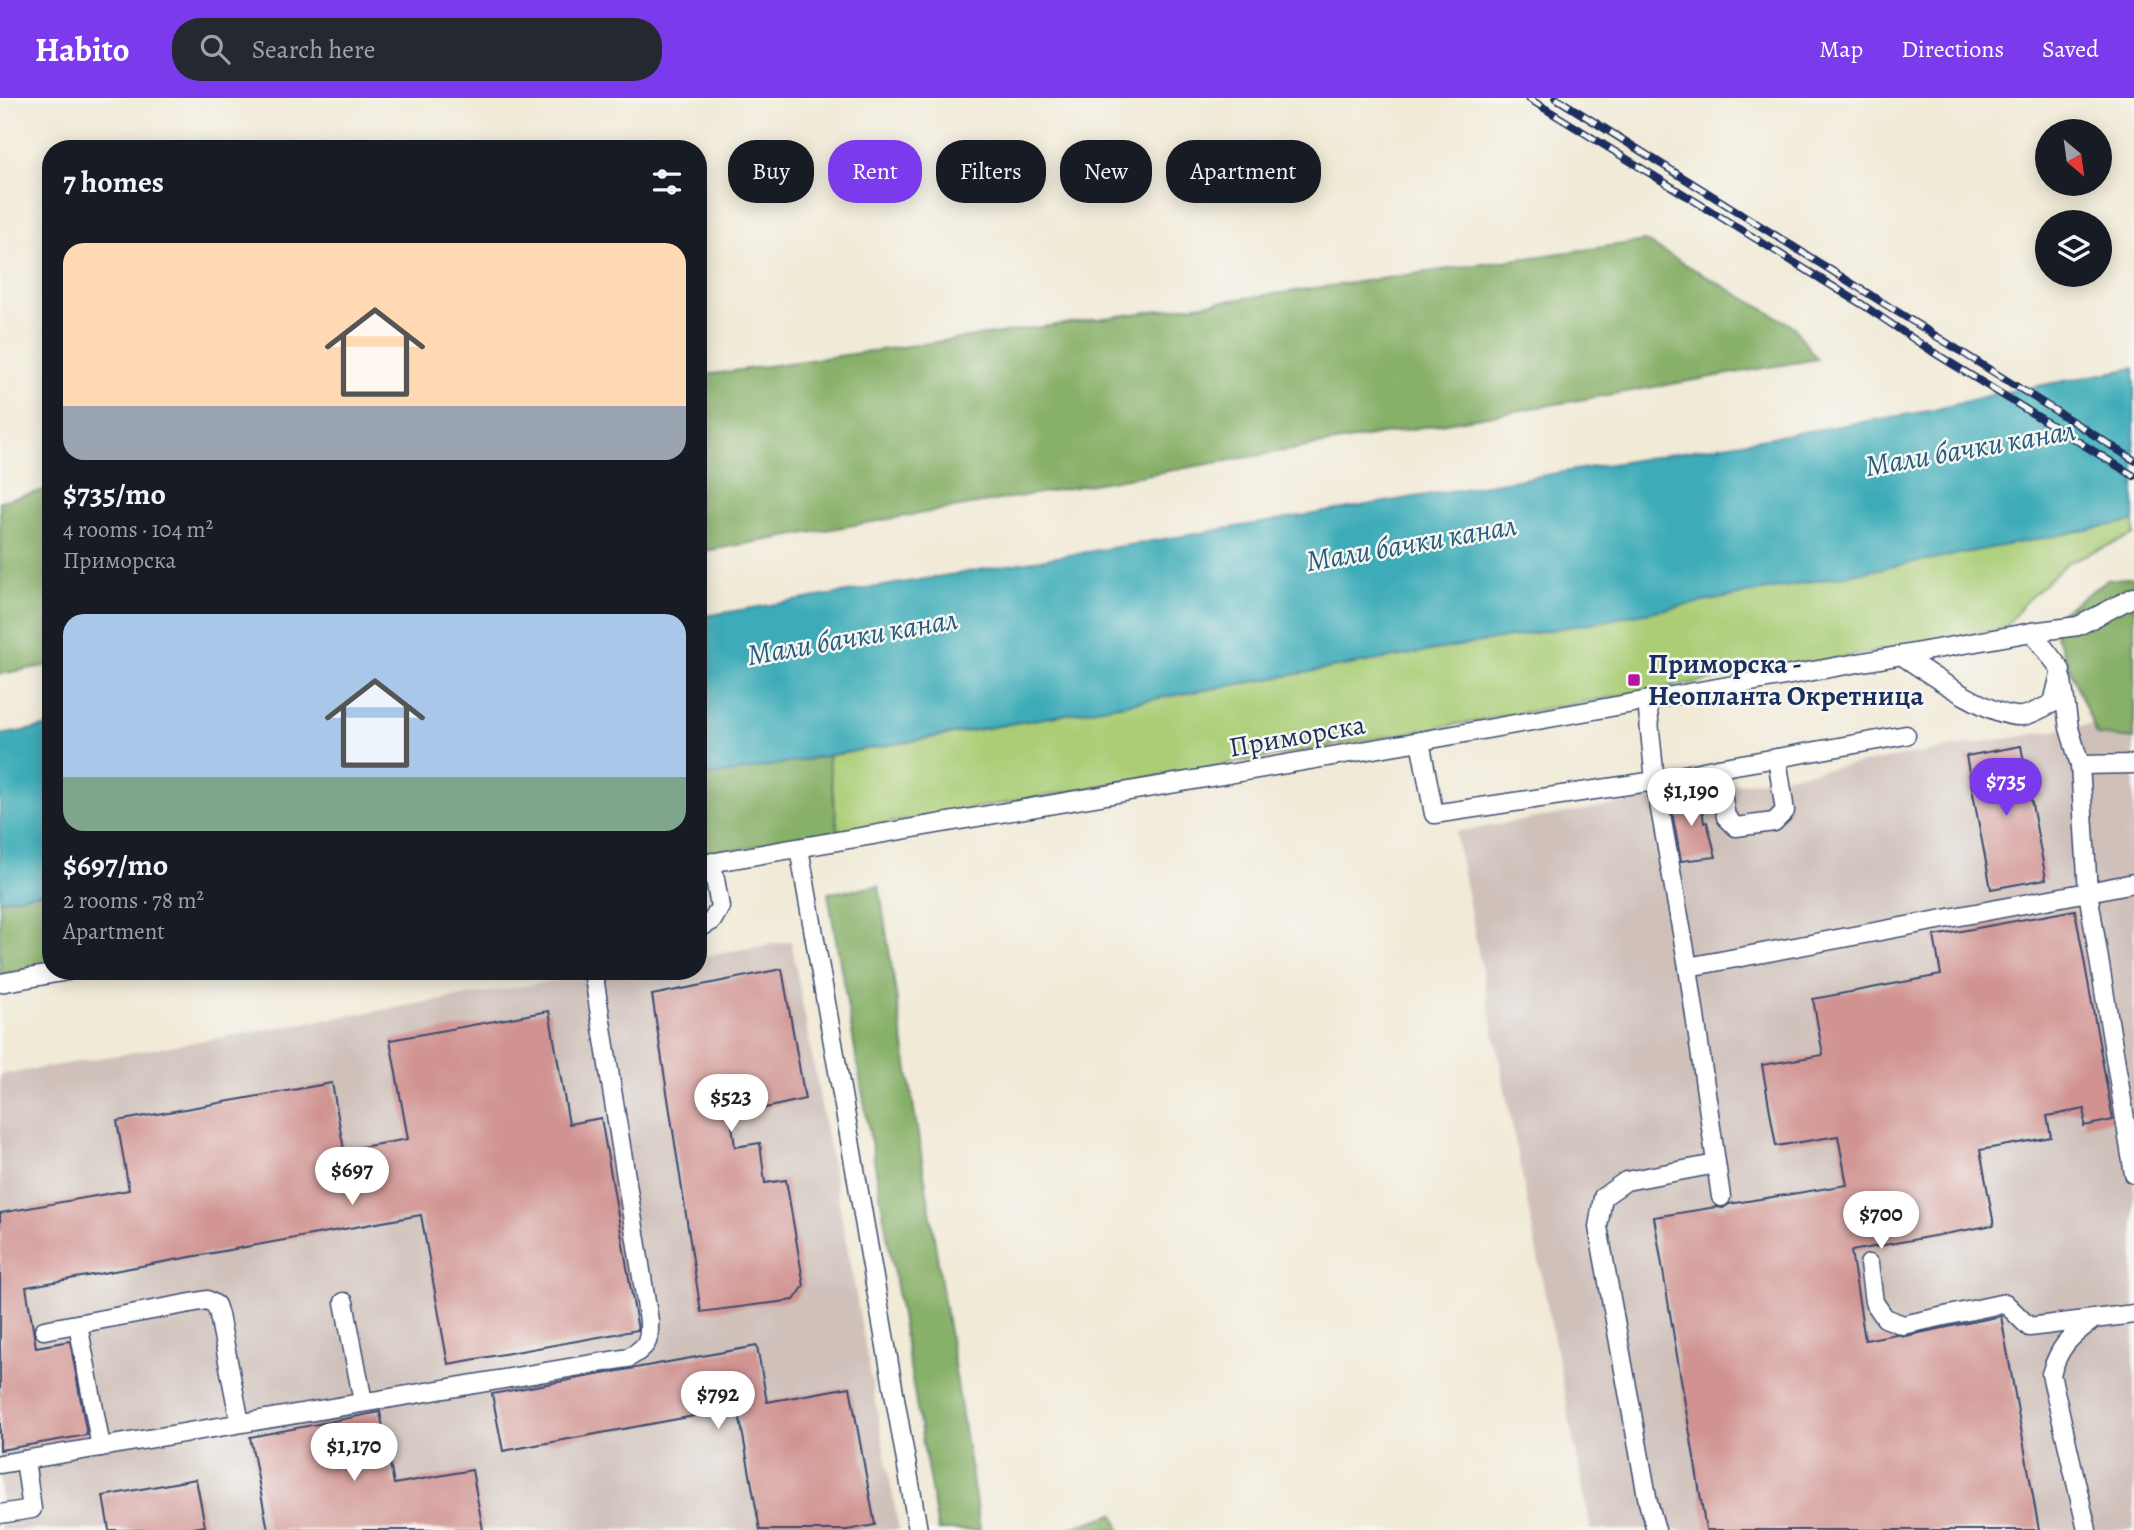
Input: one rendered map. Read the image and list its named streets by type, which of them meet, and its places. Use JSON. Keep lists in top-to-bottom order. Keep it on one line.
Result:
{"streets":{"street":["Приморска"]},"water":["Мали бачки канал"],"places":{"transit":["Приморска - Неопланта Окретница"]},"north":"bottom right","page":{"header":"Habito","search":"Search here","nav":["Map","Directions","Saved"],"chip":["Buy","Rent","Filters","New","Apartment"],"heading":"7 homes","list":[{"name":"$735/mo","note":"4 rooms · 104 m² · Приморска"},{"name":"$697/mo","note":"2 rooms · 78 m² · Apartment"}],"price":["$735","$1,190","$523","$697","$700","$792","$1,170"]}}
